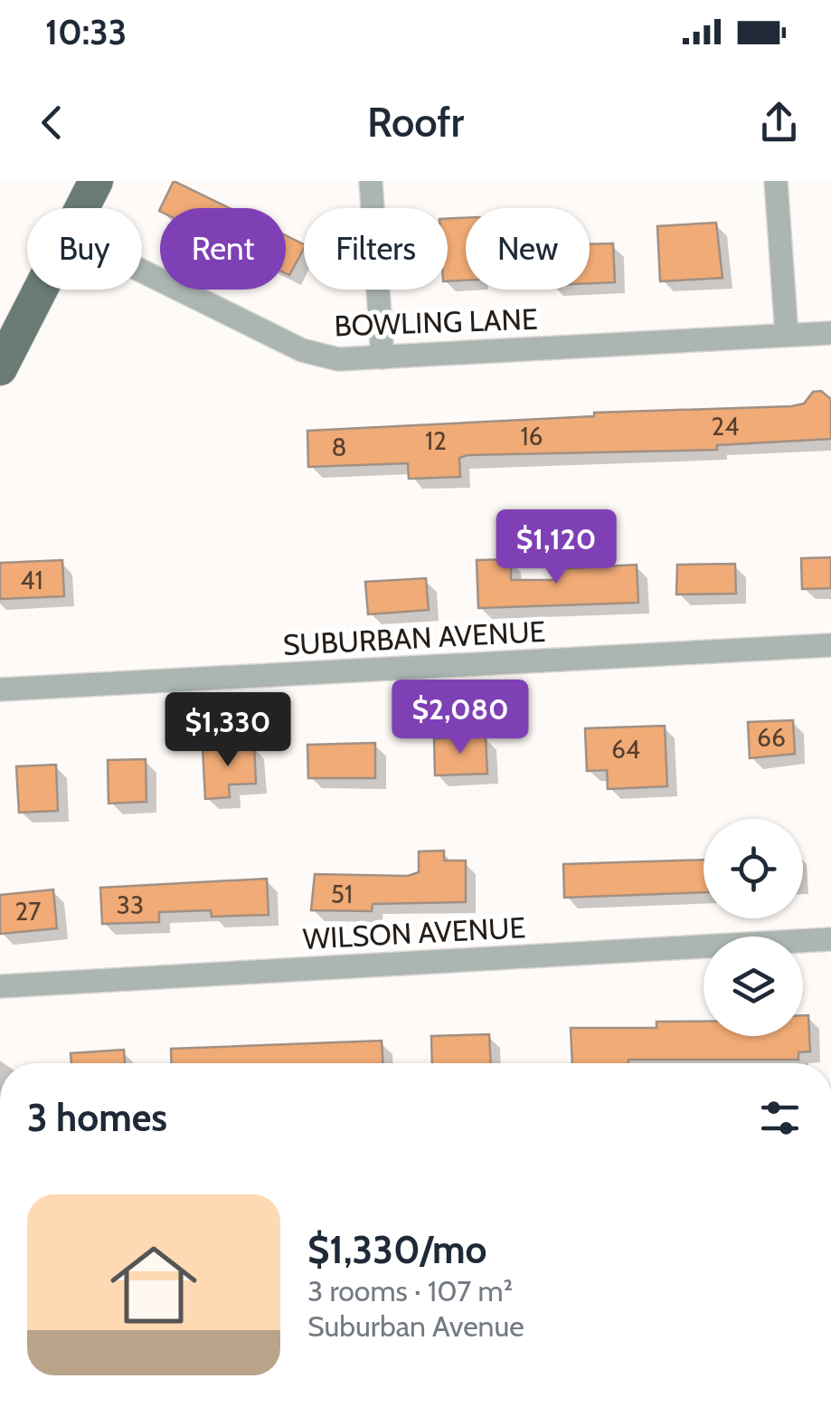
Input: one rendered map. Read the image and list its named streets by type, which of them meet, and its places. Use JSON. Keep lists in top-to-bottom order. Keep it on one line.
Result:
{"streets":{"street":["BOWLING LANE","SUBURBAN AVENUE","WILSON AVENUE"]},"house_numbers":["24","16","12","8","41","66","64","51","33","27"],"page":{"status":"10:33","header":"Roofr","chip":["Buy","Rent","Filters","New"],"price":["$1,120","$2,080","$1,330"],"heading":"3 homes","list":[{"name":"$1,330/mo","note":"3 rooms · 107 m² · Suburban Avenue"}]}}
